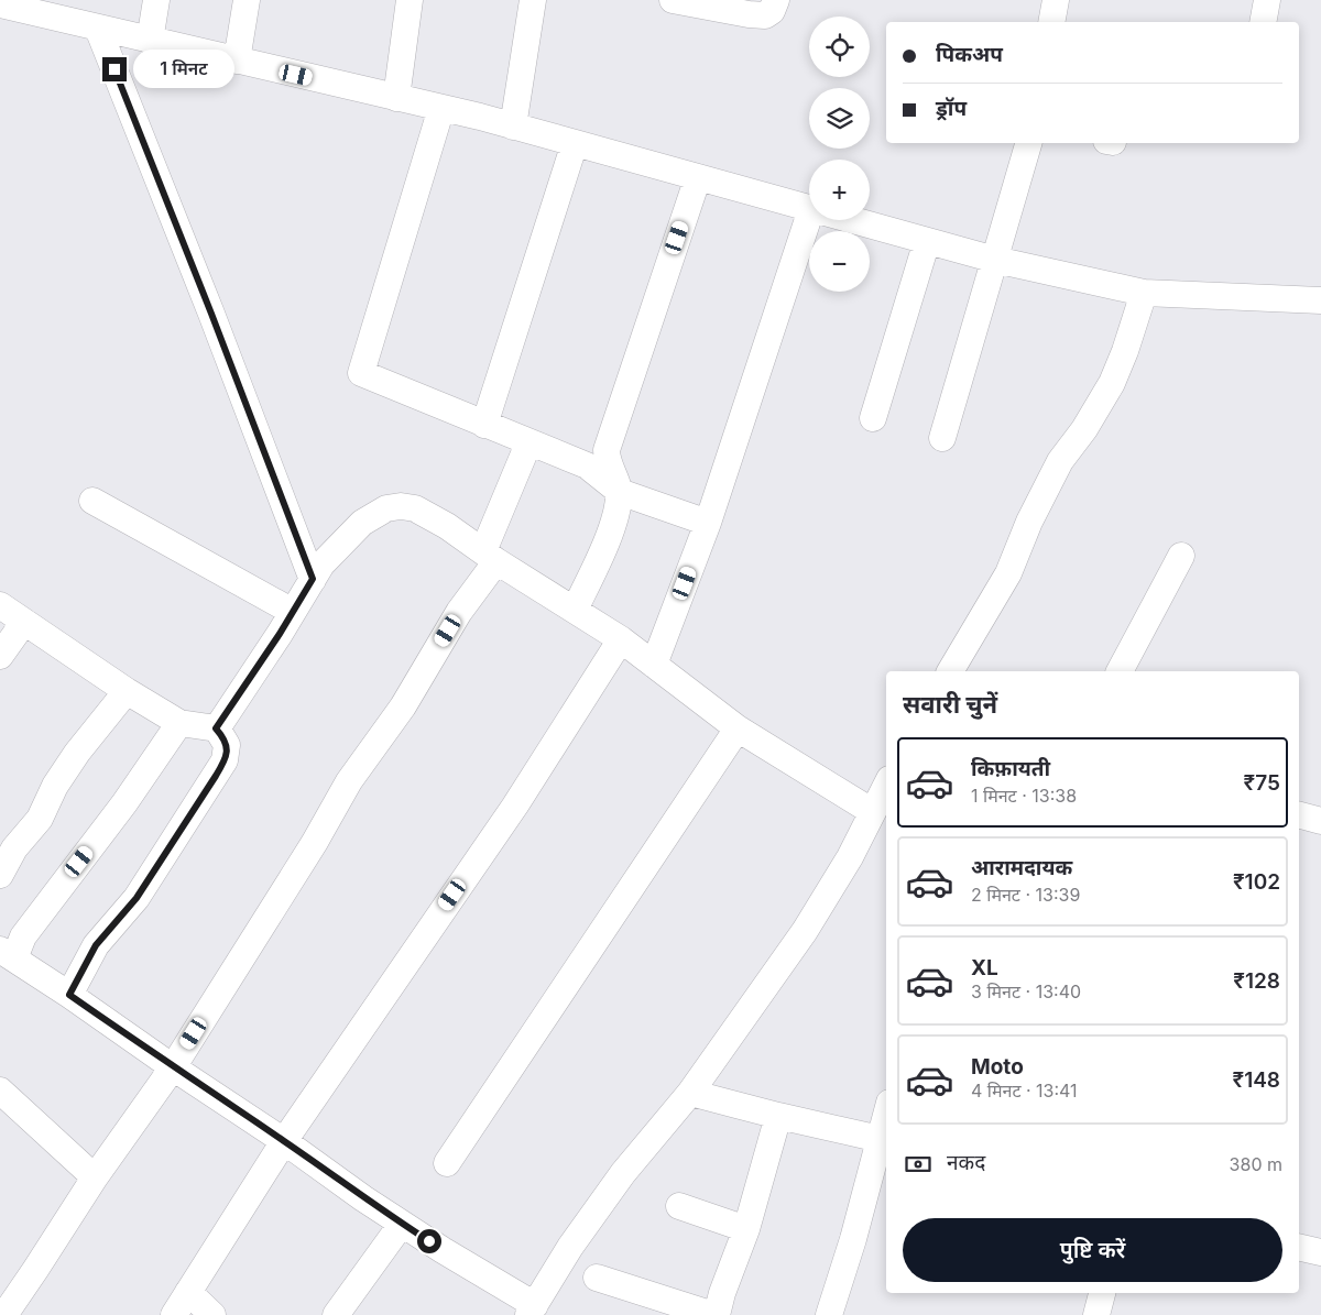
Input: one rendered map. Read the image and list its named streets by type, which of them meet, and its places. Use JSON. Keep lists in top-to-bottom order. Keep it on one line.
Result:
{"page":{"map_buttons":["+","−"],"banner":["पिकअप","ड्रॉप"],"bubble":"1 मिनट","heading":"सवारी चुनें","list":[{"name":"किफ़ायती","note":"1 मिनट · 13:38","value":"₹75"},{"name":"आरामदायक","note":"2 मिनट · 13:39","value":"₹102"},{"name":"XL","note":"3 मिनट · 13:40","value":"₹128"},{"name":"Moto","note":"4 मिनट · 13:41","value":"₹148"}],"pay":["नकद","380 m"],"buttons":"पुष्टि करें"}}
